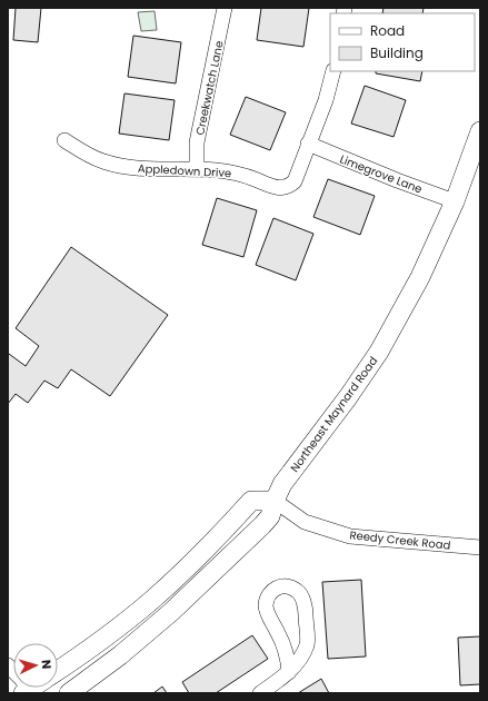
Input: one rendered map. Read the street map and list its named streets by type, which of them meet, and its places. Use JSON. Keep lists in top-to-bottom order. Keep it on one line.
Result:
{"streets":{"main road":["Northeast Maynard Road"],"street":["Creekwatch Lane","Appledown Drive","Limegrove Lane","Reedy Creek Road"]},"crossings":[["Creekwatch Lane","Appledown Drive"],["Appledown Drive","Limegrove Lane"],["Limegrove Lane","Northeast Maynard Road"],["Northeast Maynard Road","Reedy Creek Road"]],"legend":["Road","Building"],"north":"right"}
